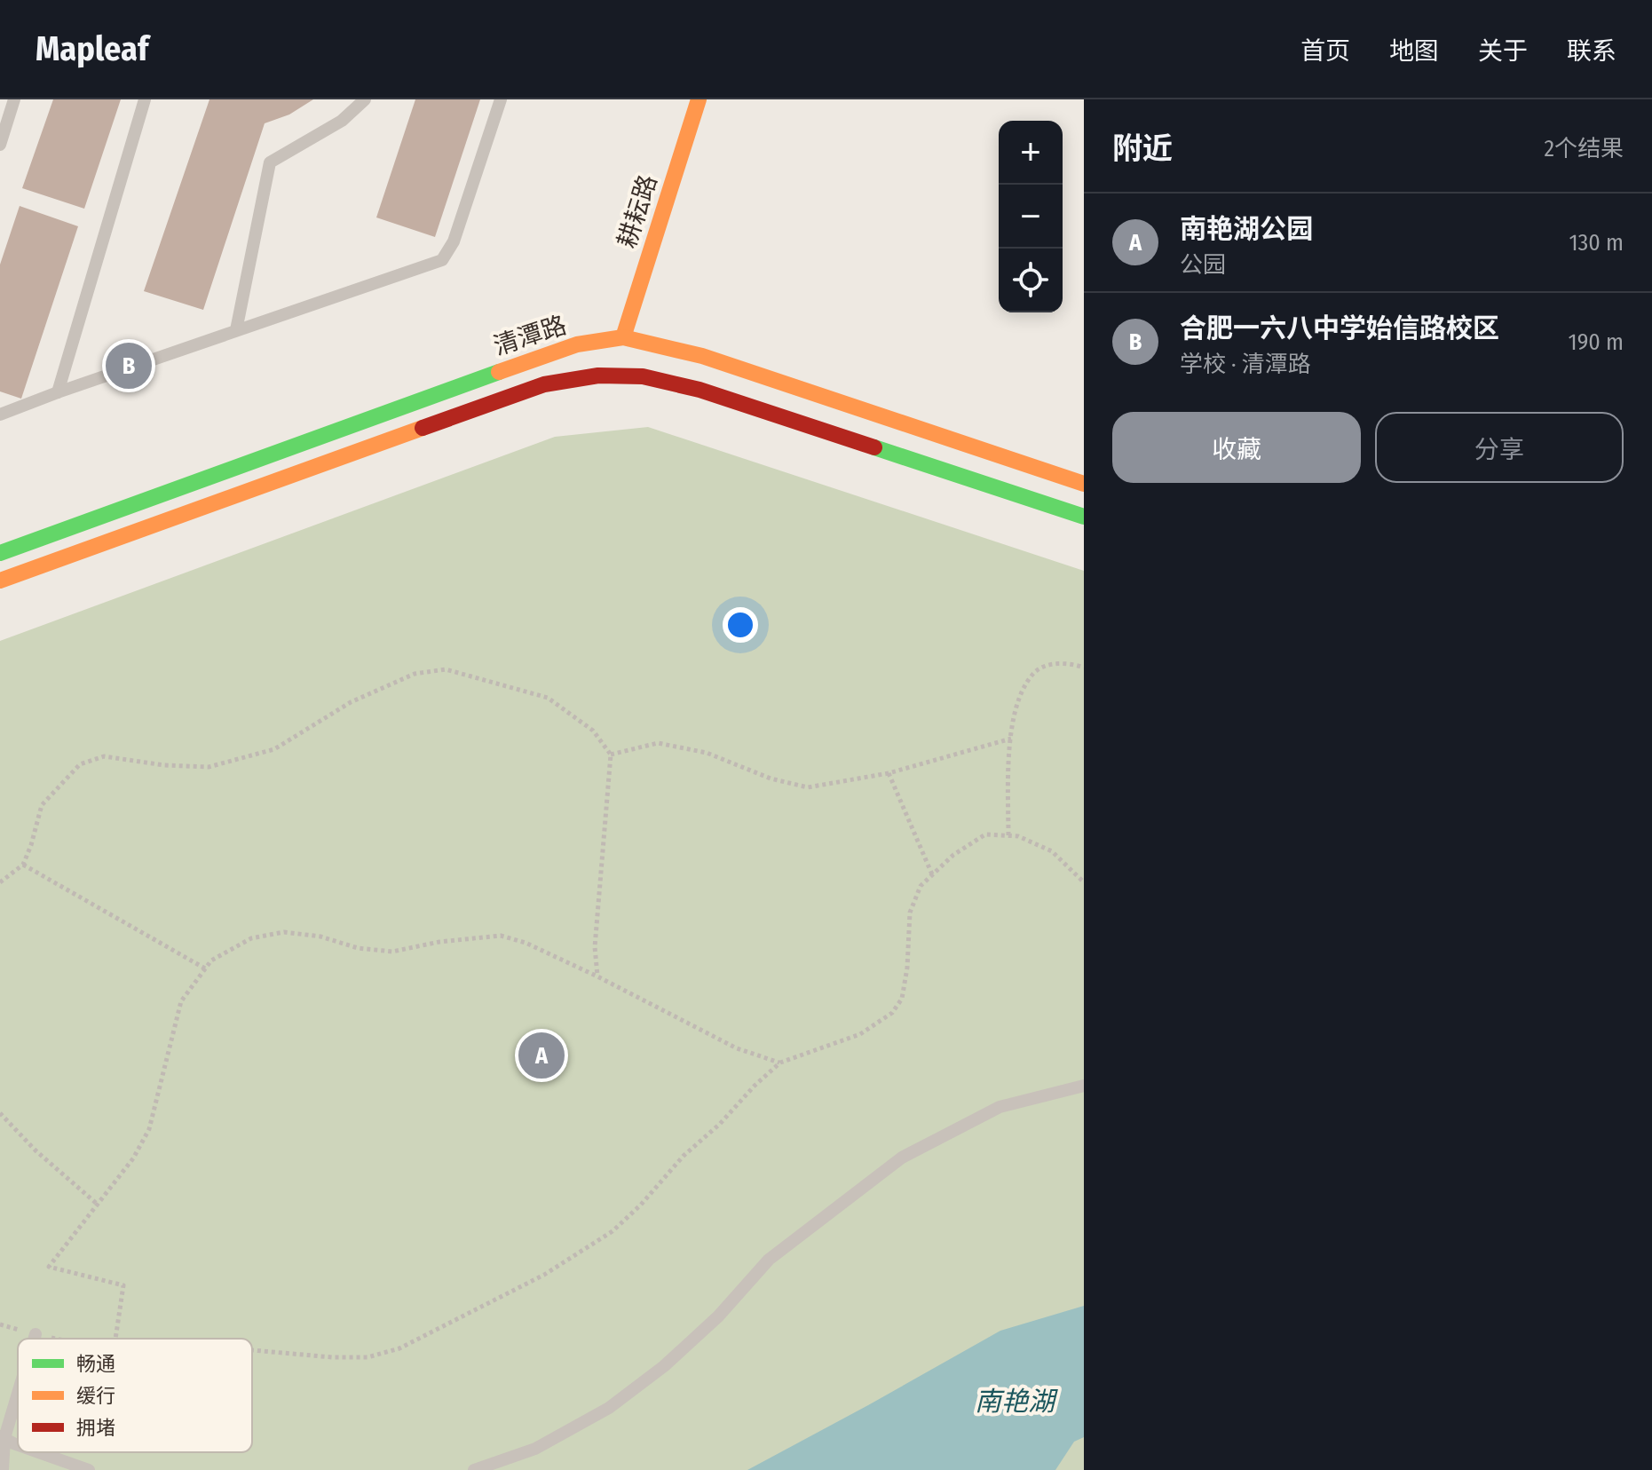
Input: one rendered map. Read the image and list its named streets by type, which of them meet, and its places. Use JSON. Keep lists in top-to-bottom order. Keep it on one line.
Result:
{"streets":{"street":["耕耘路","清潭路"]},"crossings":[["耕耘路","清潭路"]],"water":["南艳湖"],"legend":["畅通","缓行","拥堵"],"page":{"header":"Mapleaf","nav":["首页","地图","关于","联系"],"heading":["附近","2个结果"],"map_buttons":["+","−"],"list":[{"mark":"A","name":"南艳湖公园","note":"公园","value":"130 m"},{"mark":"B","name":"合肥一六八中学始信路校区","note":"学校 · 清潭路","value":"190 m"}],"pins":["B","A"],"buttons":["收藏","分享"]}}
